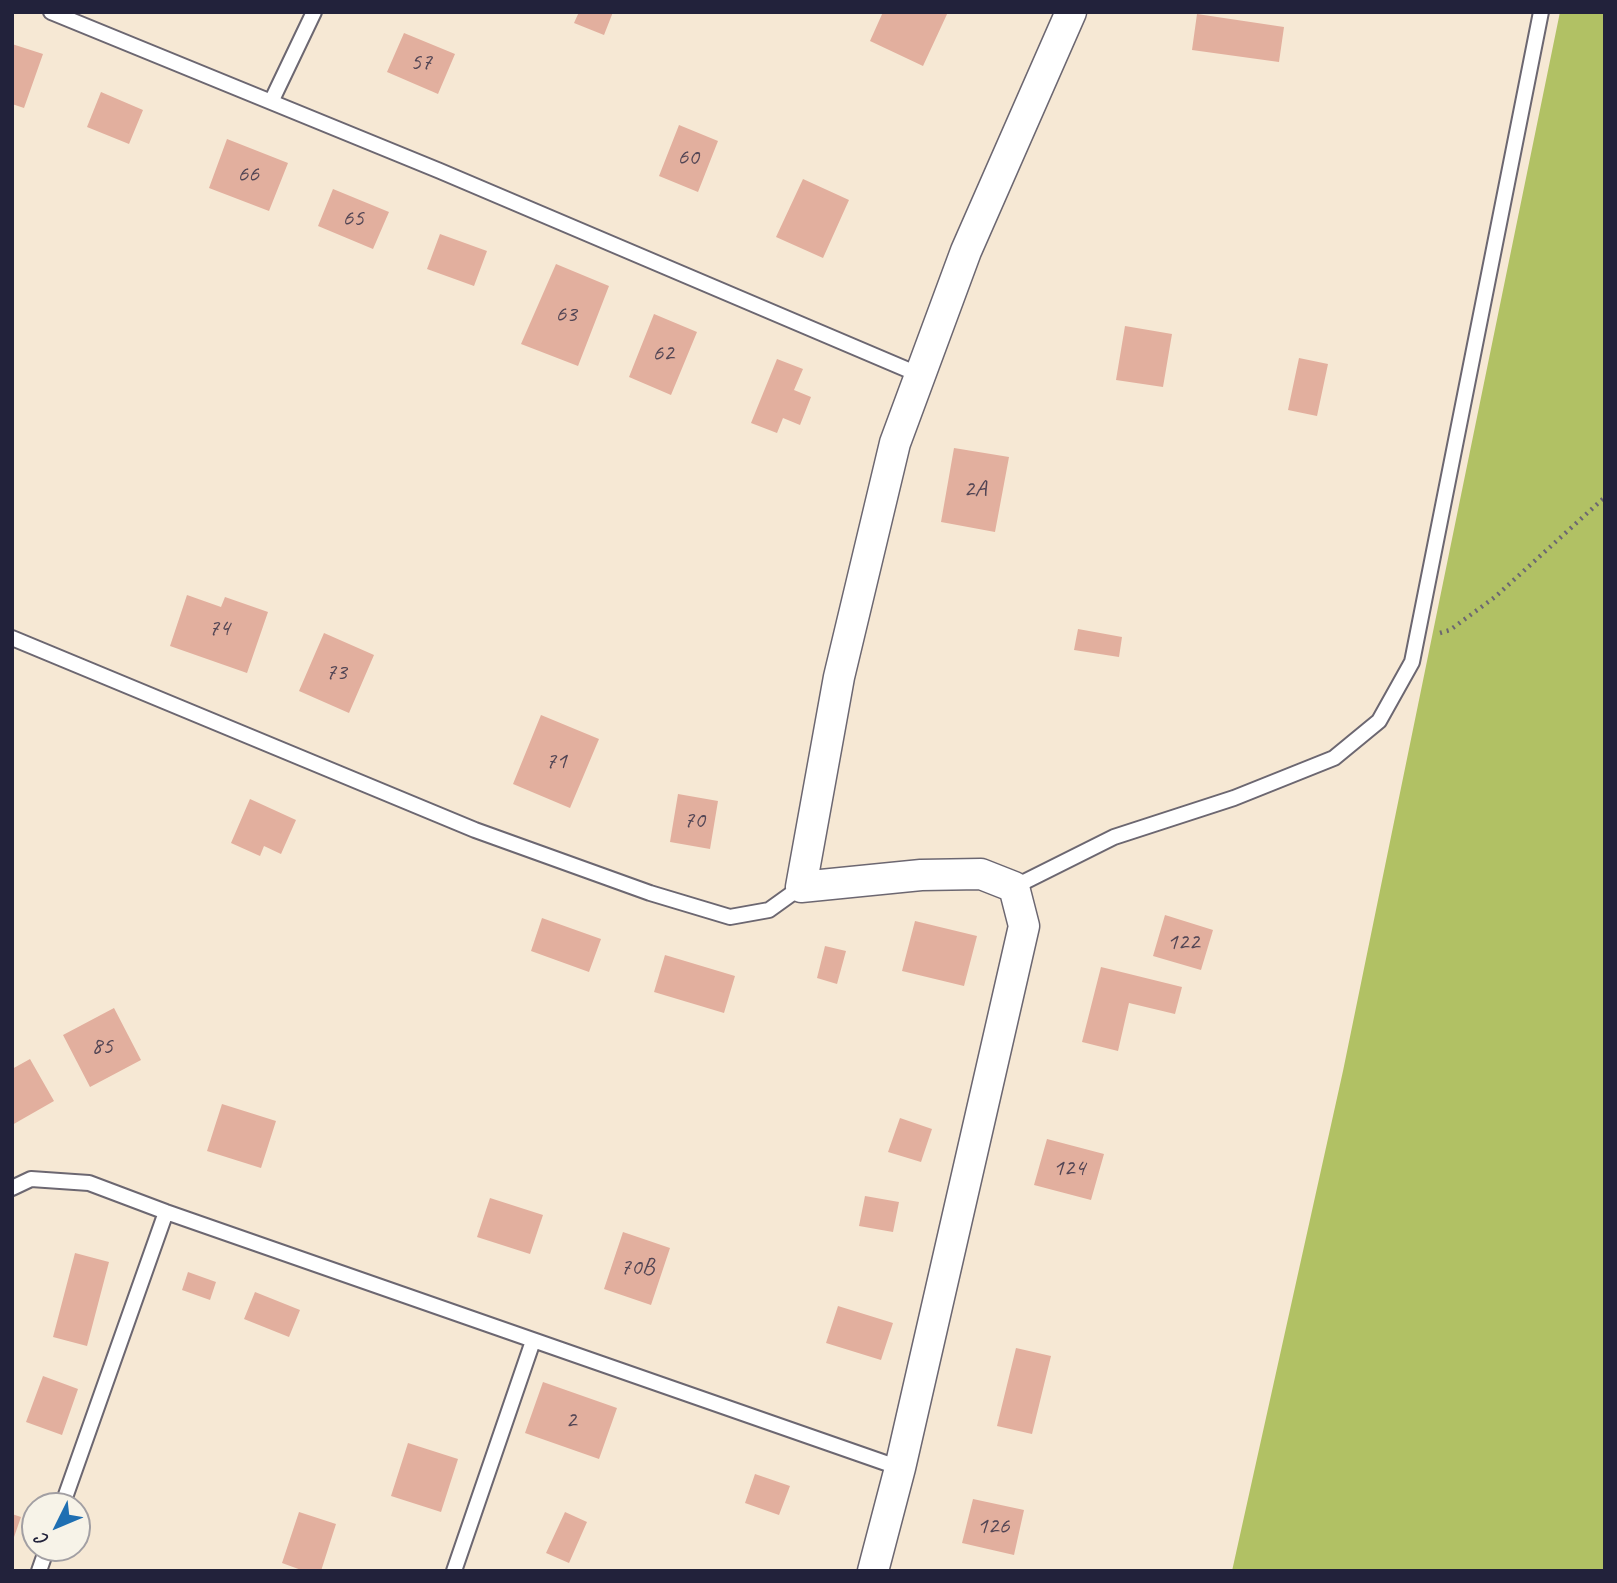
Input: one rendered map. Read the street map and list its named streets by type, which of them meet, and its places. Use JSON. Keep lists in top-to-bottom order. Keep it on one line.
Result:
{"house_numbers":["57","60","66","65","63","62","2А","74","73","71","70","122","85","124","70В","2","126"],"north":"bottom left"}
